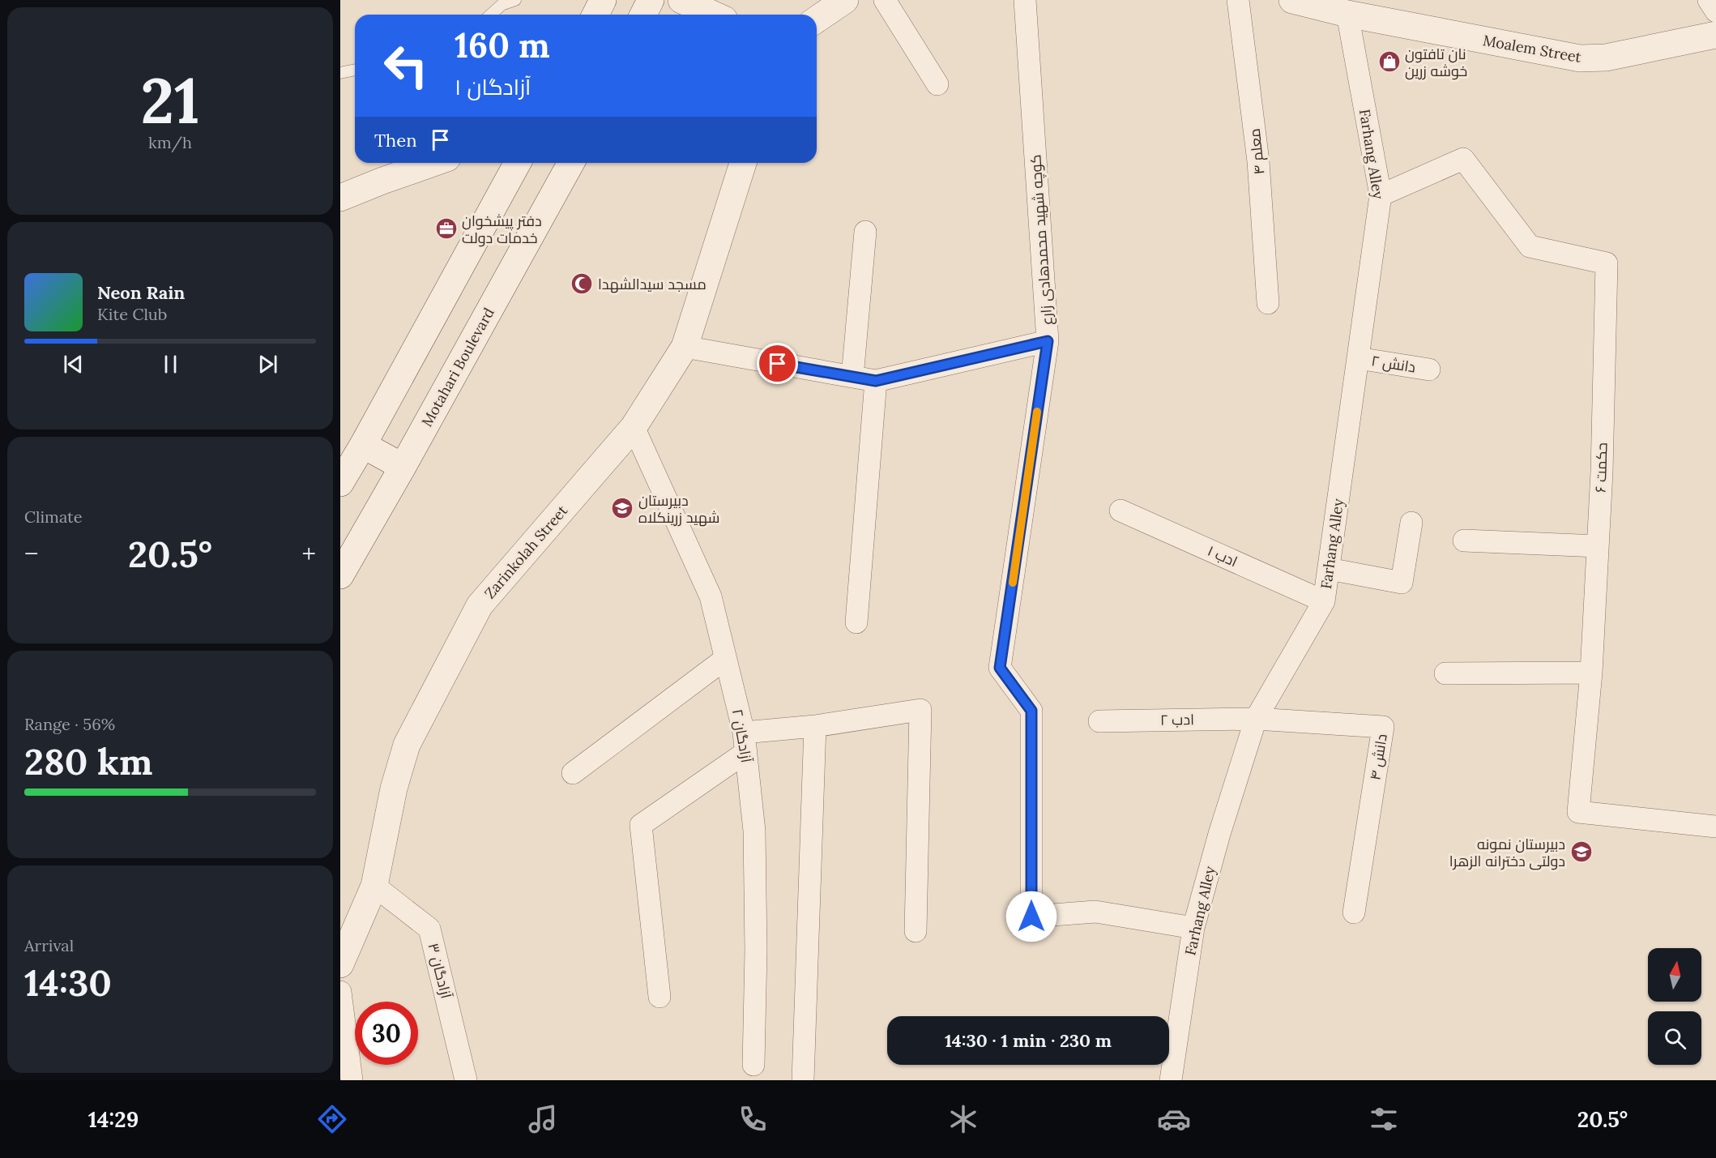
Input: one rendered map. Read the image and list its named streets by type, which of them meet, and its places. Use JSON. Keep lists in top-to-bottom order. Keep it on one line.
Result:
{"streets":{"street":["Moalem Street","معلم ۴","Farhang Alley","کوچه شهید محمدهادی زارع","دانش ۲","Motahari Boulevard","حکمت ۶","Zarinkolah Street","ادب ۱","ادب ۲","آزادگان ۲","دانش ۴","آزادگان ۳"]},"crossings":[["Moalem Street","Farhang Alley"],["Farhang Alley","کوچه شهید محمدهادی زارع"],["Farhang Alley","دانش ۲"],["Farhang Alley","حکمت ۶"],["Farhang Alley","ادب ۱"],["Farhang Alley","ادب ۲"],["Farhang Alley","دانش ۴"],["Zarinkolah Street","آزادگان ۲"],["Zarinkolah Street","آزادگان ۳"],["ادب ۲","دانش ۴"]],"places":{"shop":["نان تافتون خوشه زرین"],"office":["دفتر پیشخوان خدمات دولت"],"mosque":["مسجد سیدالشهدا"],"school or university":["دبیرستان شهید زرینکلاه","دبیرستان نمونه دولتی دخترانه الزهرا"]},"north":"top","page":{"tile":[["21","km/h"],"Climate",["Range · 56%","280 km"],["Arrival","14:30"]],"turn":["160 m","آزادگان ۱"],"then":"Then","song":["Neon Rain","Kite Club"],"heat":["−","20.5°","+"],"limit":"30","trip":"14:30 · 1 min · 230 m","tabs":["14:29","20.5°"]}}
